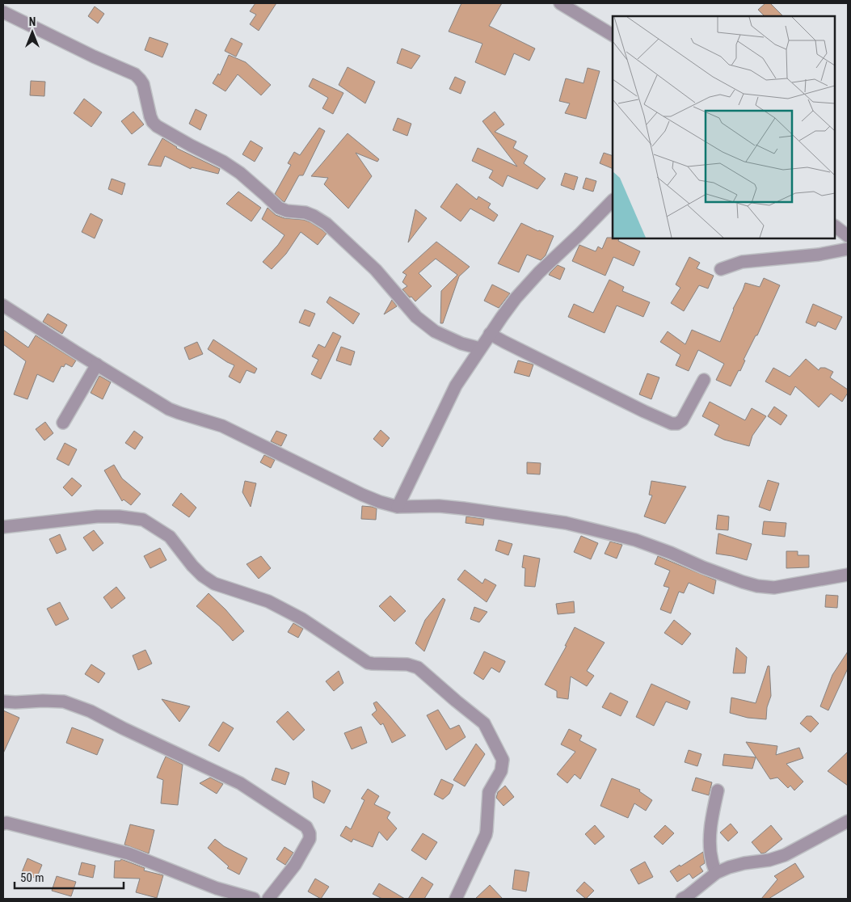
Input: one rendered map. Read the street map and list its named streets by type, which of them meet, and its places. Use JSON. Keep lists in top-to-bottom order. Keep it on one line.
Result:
{"scale_bar":"50 m","north":"top"}
